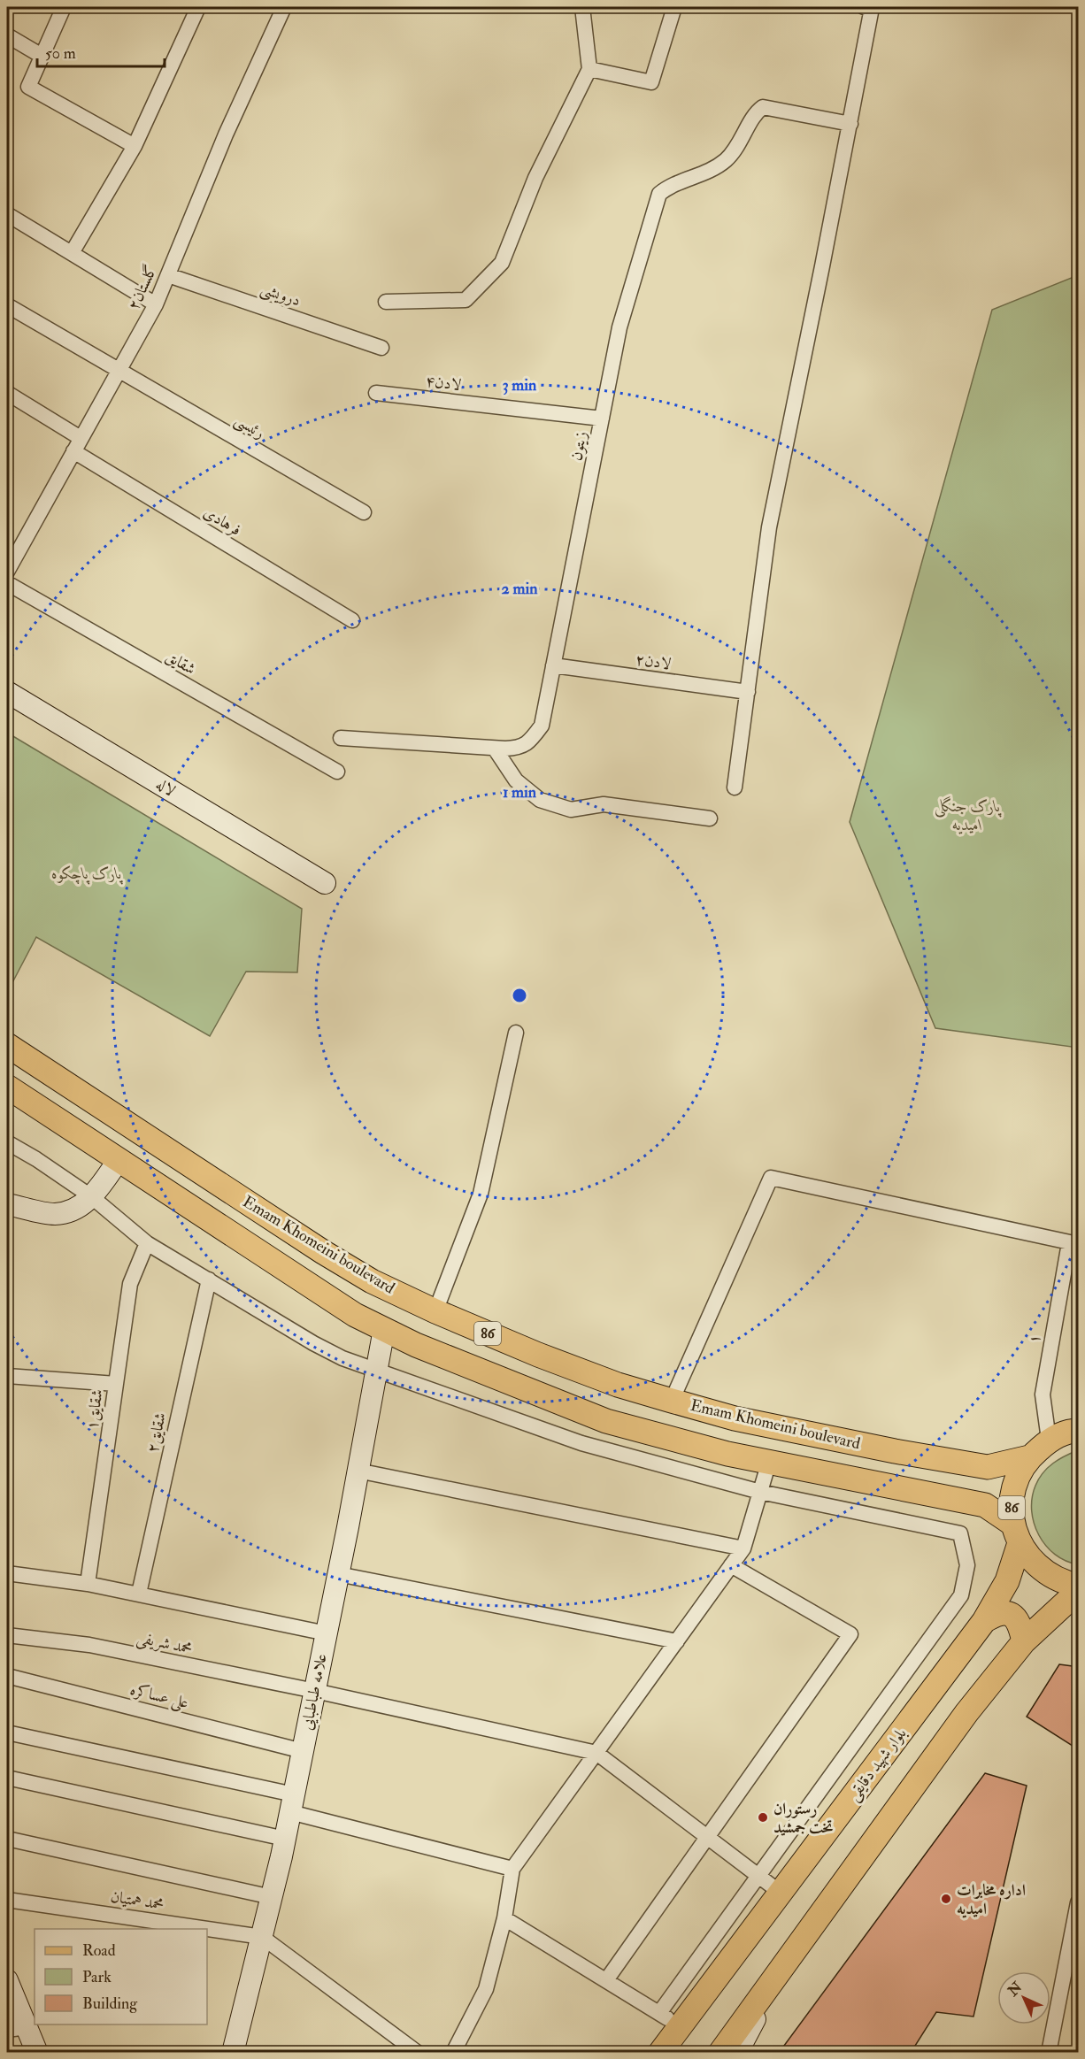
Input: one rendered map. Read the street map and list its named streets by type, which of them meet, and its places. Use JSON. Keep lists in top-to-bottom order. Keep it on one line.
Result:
{"streets":{"main road":["Emam Khomeini boulevard","86","بلوار شهید دقایقی"],"street":["گلستان۲","درویشی","لادن۴","رئیسی","زیتون","فرهادی","لادن۲","شقایق","لاله","۱","شقایق۱","شقایق۲","محمد شریفی","علامه طباطبایی","علی عساکره","محمد همتیان"]},"crossings":[["گلستان۲","درویشی"],["گلستان۲","رئیسی"],["گلستان۲","فرهادی"],["لادن۴","زیتون"],["زیتون","لادن۲"],["Emam Khomeini boulevard","86"],["86","۱"],["86","علامه طباطبایی"],["86","بلوار شهید دقایقی"],["محمد شریفی","علامه طباطبایی"],["علامه طباطبایی","علی عساکره"],["علامه طباطبایی","محمد همتیان"]],"parks":["پارک جنگلی امیدیه","پارک پاچکوه"],"places":["رستوران تخت جمشید","اداره مخابرات امیدیه"],"legend":["Road","Park","Building"],"scale_bar":"50 m","north":"top left","rings":["3 min","2 min","1 min"]}
